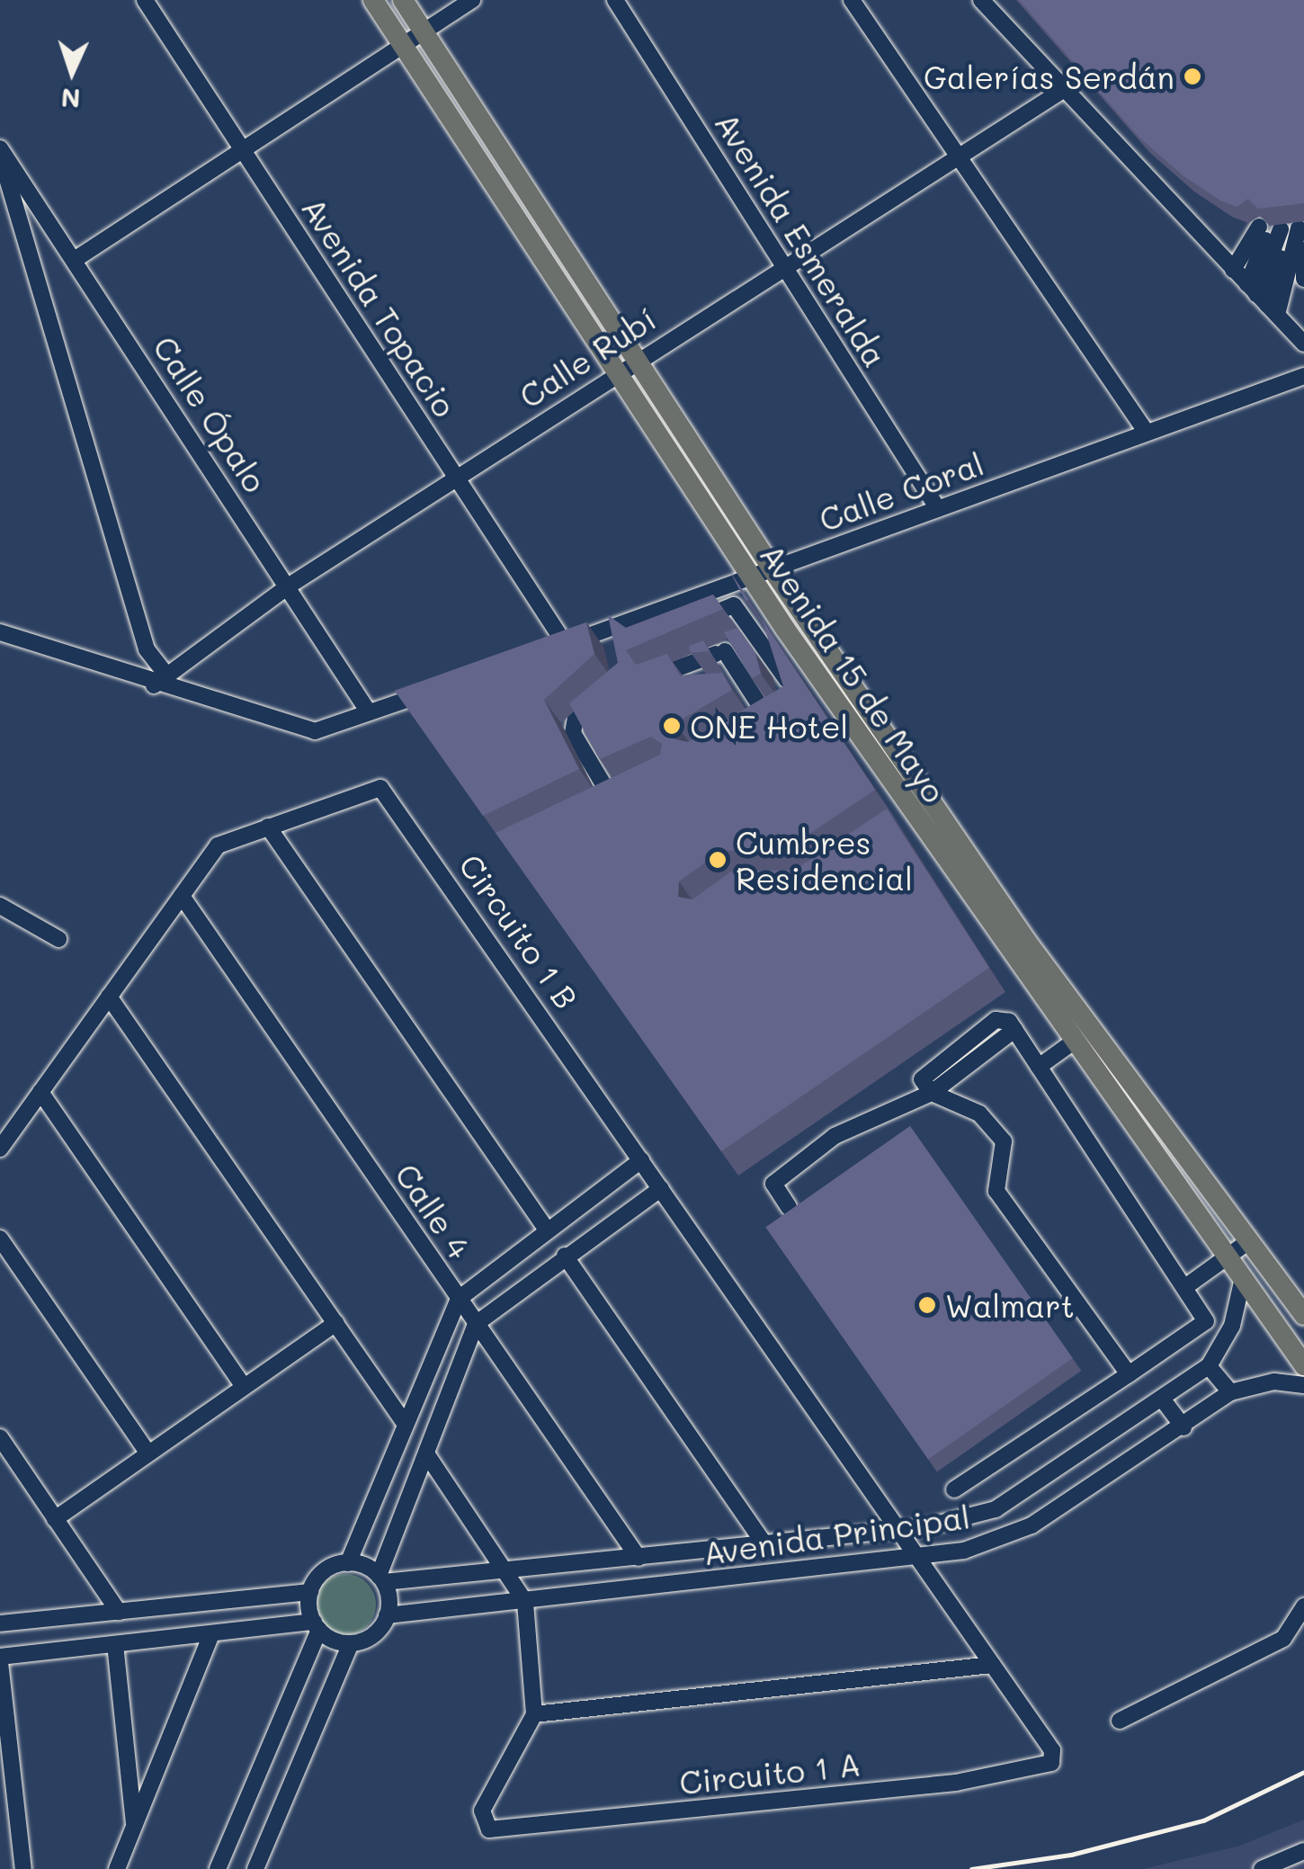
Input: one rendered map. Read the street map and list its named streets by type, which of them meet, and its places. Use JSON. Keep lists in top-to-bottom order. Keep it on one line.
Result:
{"streets":{"main road":["Avenida 15 de Mayo"],"street":["Avenida Esmeralda","Avenida Topacio","Calle Rubí","Calle Ópalo","Calle Coral","Circuito 1 B","Calle 4","Avenida Principal","Circuito 1 A"]},"crossings":[["Avenida Esmeralda","Calle Rubí"],["Avenida Esmeralda","Calle Coral"],["Avenida Topacio","Calle Rubí"],["Avenida Topacio","Calle Coral"],["Calle Rubí","Calle Ópalo"],["Calle Rubí","Avenida 15 de Mayo"],["Calle Coral","Avenida 15 de Mayo"],["Avenida 15 de Mayo","Avenida Principal"],["Circuito 1 B","Calle 4"],["Circuito 1 B","Avenida Principal"],["Circuito 1 B","Circuito 1 A"],["Calle 4","Avenida Principal"],["Avenida Principal","Circuito 1 A"]],"places":["Galerías Serdán","ONE Hotel","Cumbres Residencial","Walmart"],"north":"bottom"}
